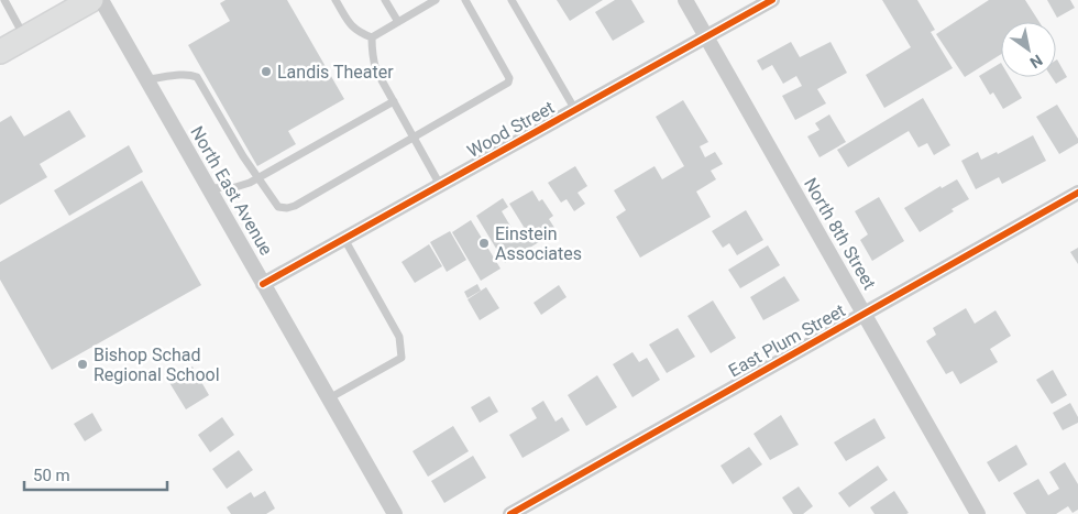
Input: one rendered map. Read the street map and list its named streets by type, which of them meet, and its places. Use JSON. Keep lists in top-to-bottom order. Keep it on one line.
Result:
{"streets":{"street":["Wood Street","North East Avenue","North 8th Street","East Plum Street"]},"crossings":[["Wood Street","North East Avenue"],["Wood Street","North 8th Street"],["North 8th Street","East Plum Street"]],"places":["Landis Theater","Einstein Associates","Bishop Schad Regional School"],"scale_bar":"50 m","north":"bottom right"}
